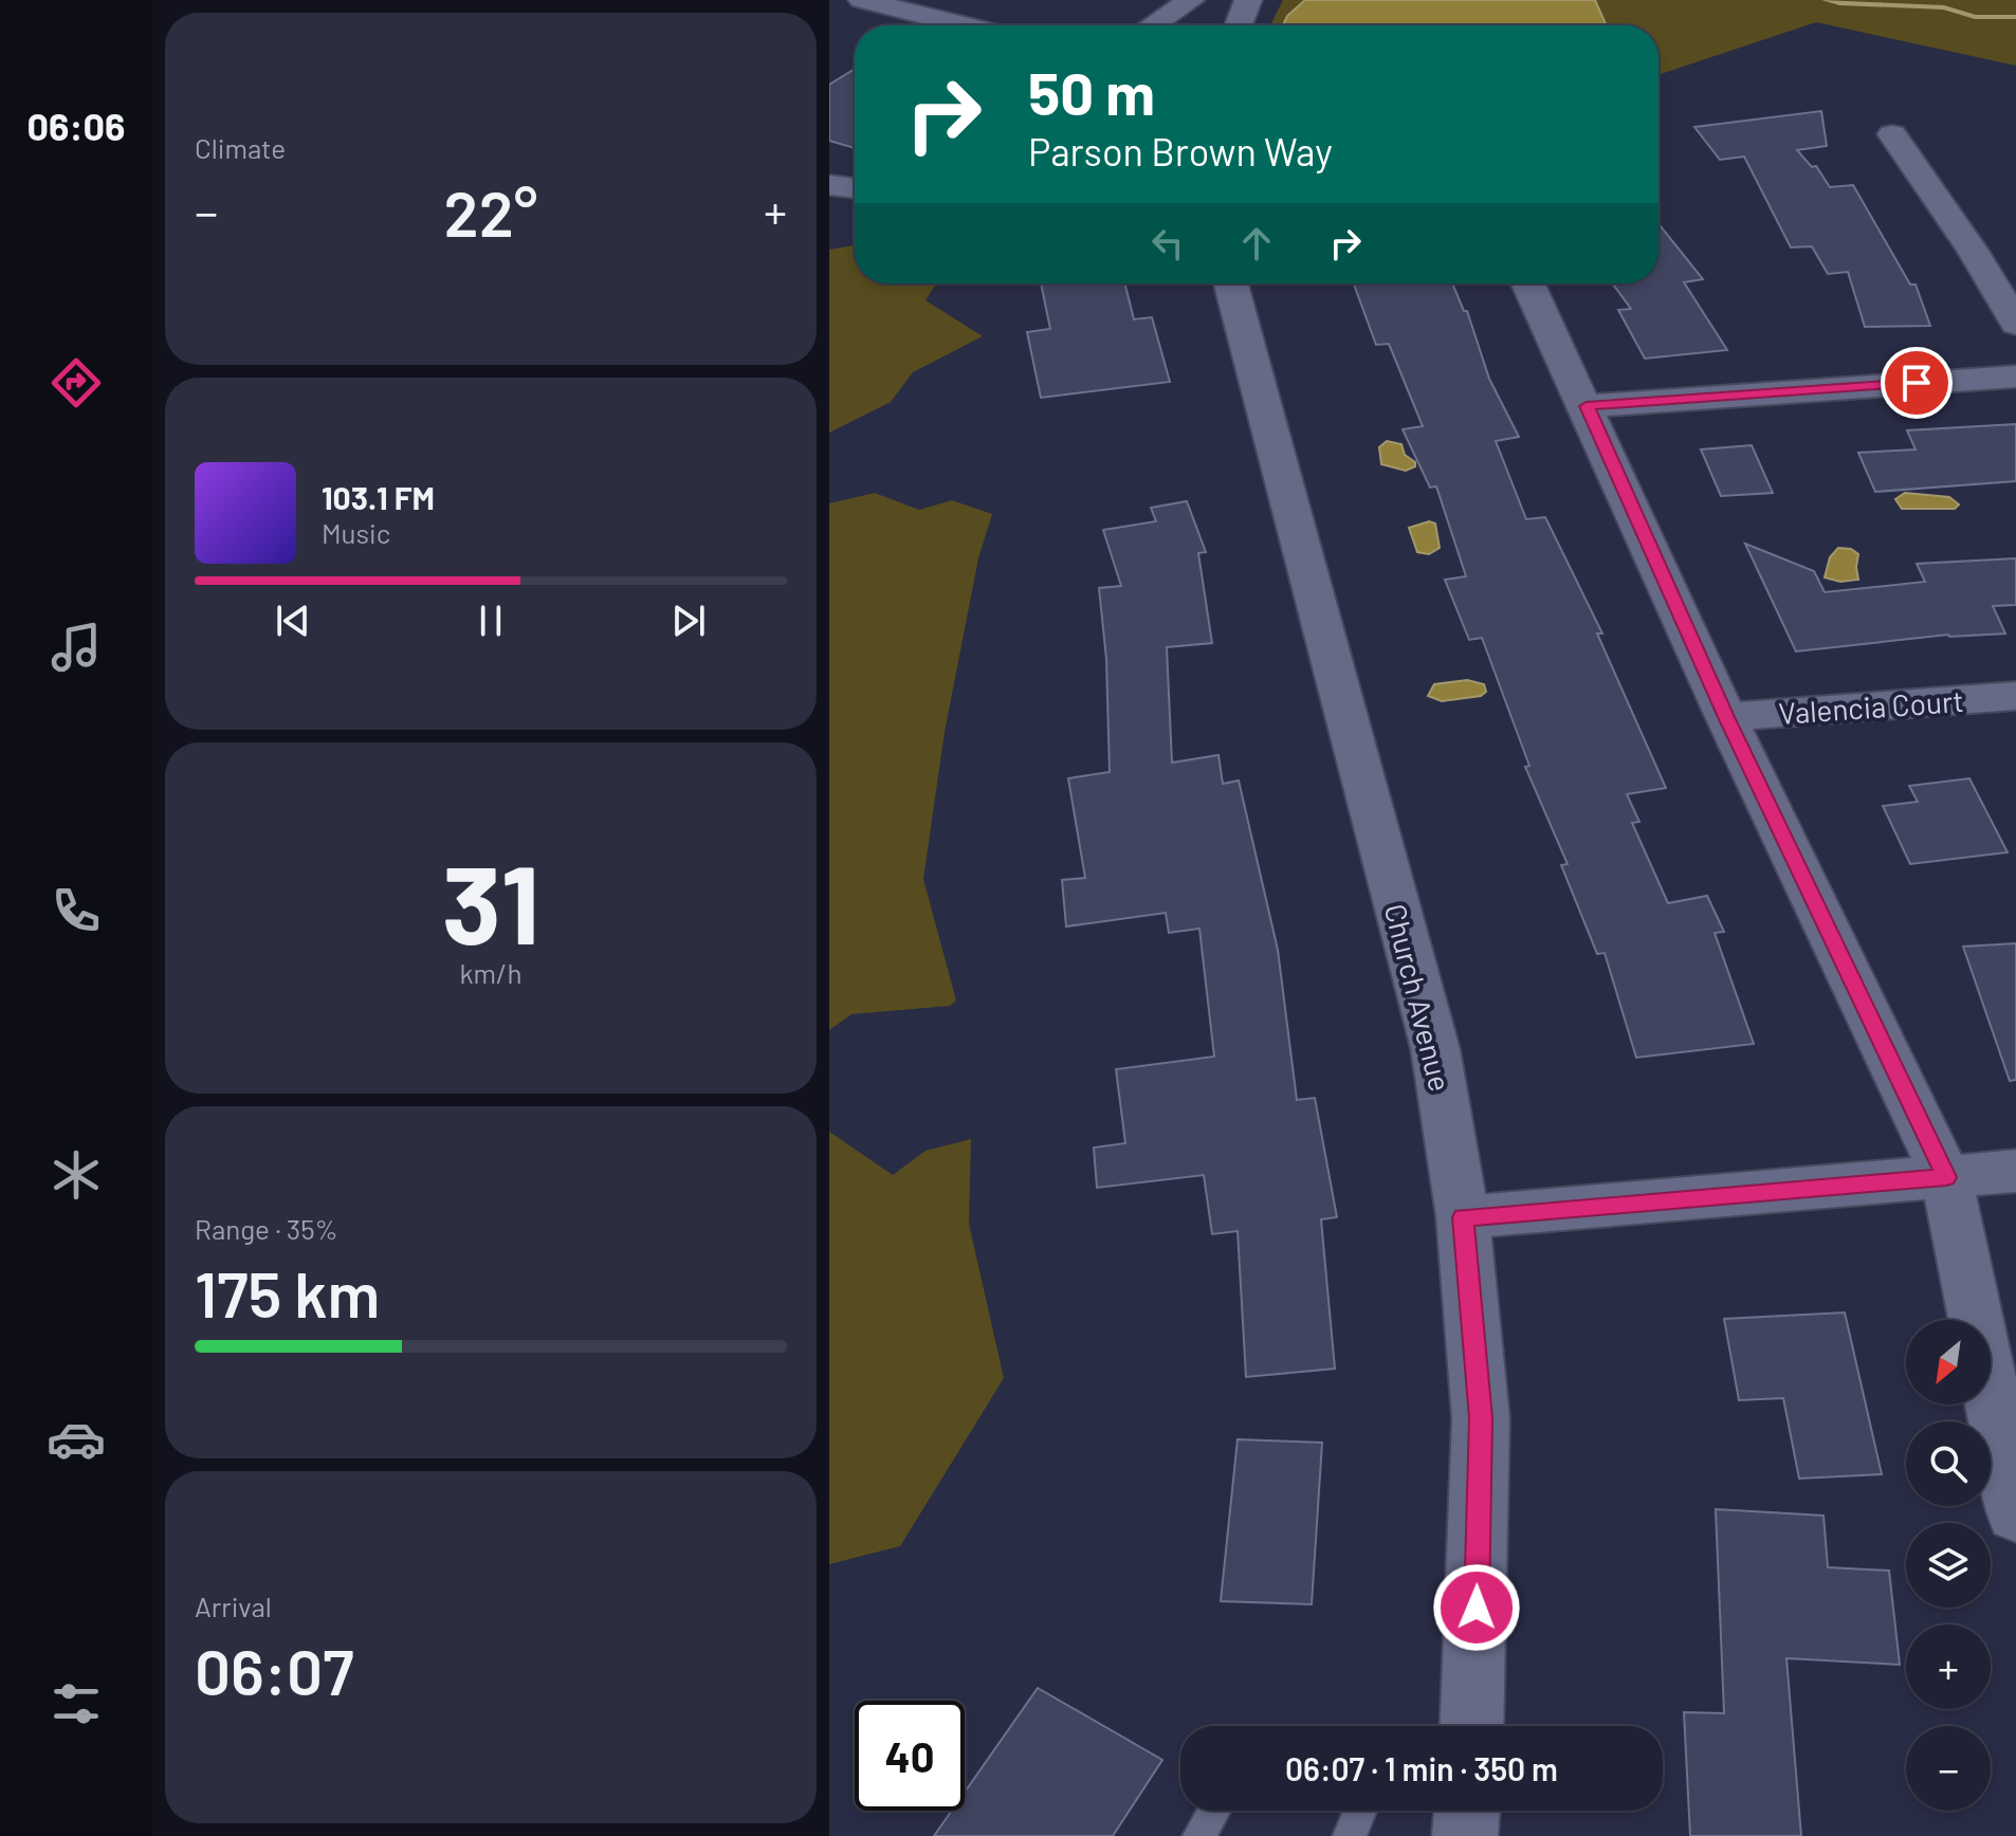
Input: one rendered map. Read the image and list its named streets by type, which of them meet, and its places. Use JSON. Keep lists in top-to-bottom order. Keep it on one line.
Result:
{"streets":{"street":["Valencia Court","Church Avenue"]},"north":"bottom left","page":{"tabs":"06:06","tile":["Climate",["31","km/h"],["Range · 35%","175 km"],["Arrival","06:07"]],"turn":["50 m","Parson Brown Way"],"heat":["−","22°","+"],"song":["103.1 FM","Music"],"map_buttons":["+","−"],"limit":"40","trip":"06:07 · 1 min · 350 m"}}
